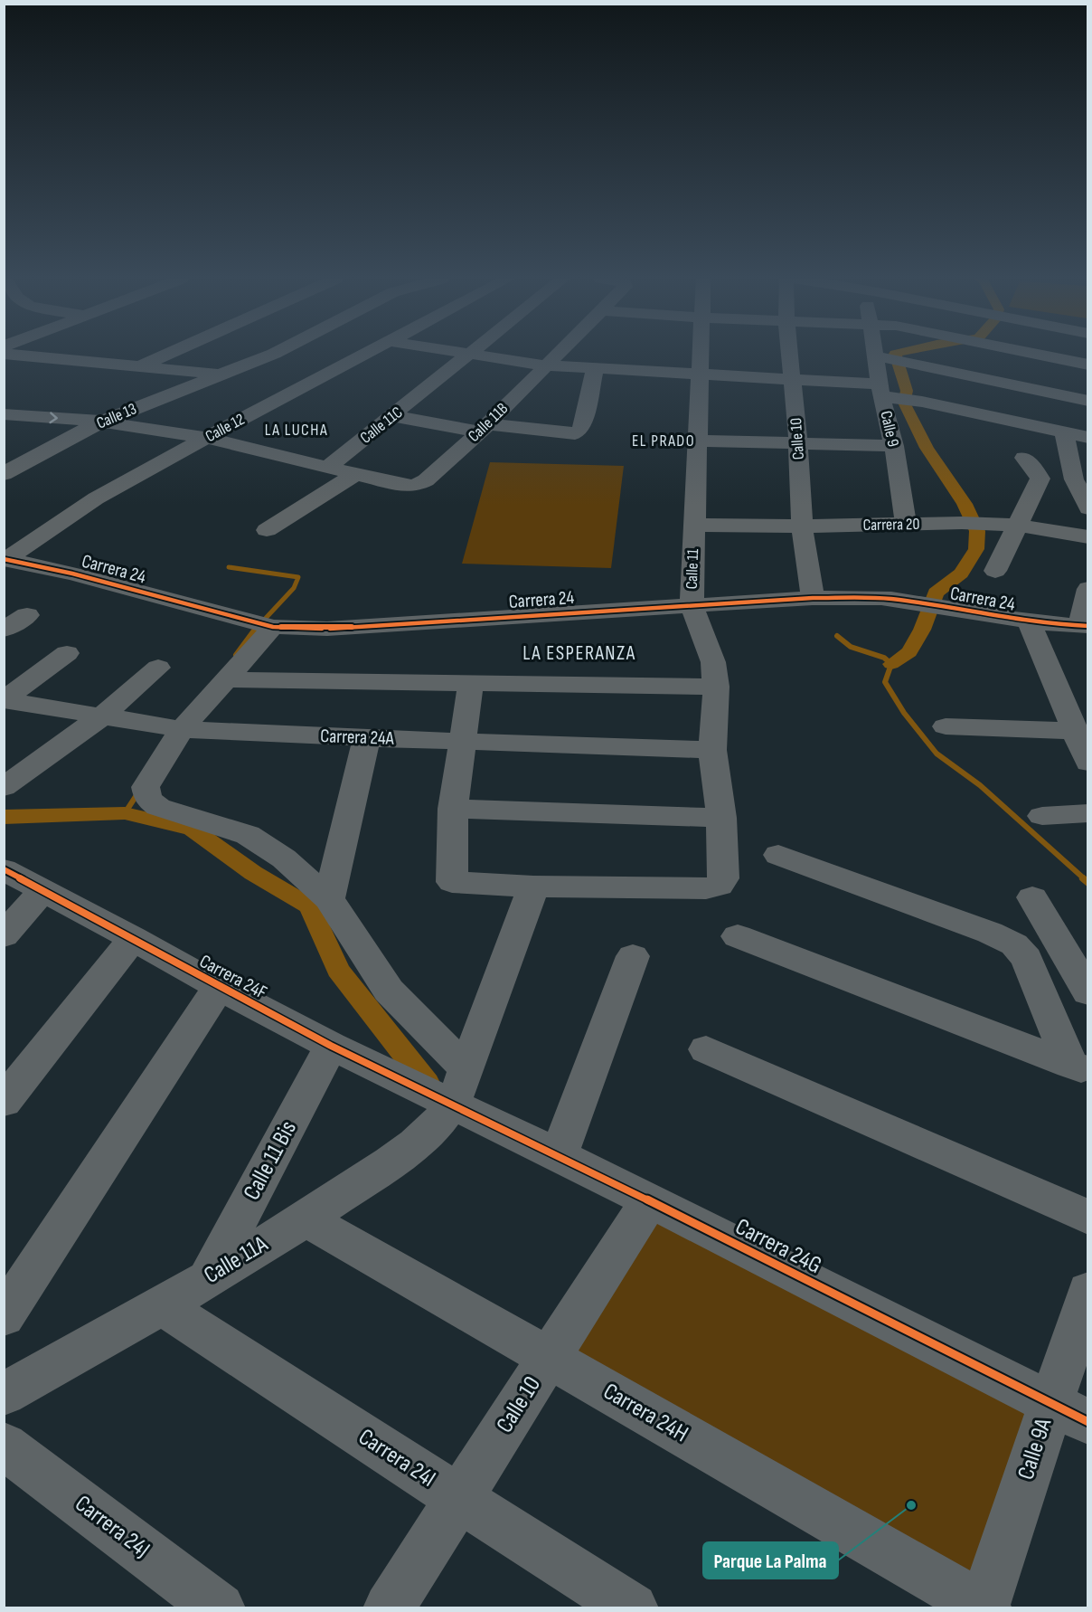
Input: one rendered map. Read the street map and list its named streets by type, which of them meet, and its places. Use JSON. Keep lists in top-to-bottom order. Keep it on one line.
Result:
{"streets":{"street":["Calle 13","Calle 11B","Calle 11C","Calle 12","Calle 9","Calle 10","Carrera 20","Carrera 24","Calle 11","Carrera 24A","Carrera 24F","Calle 11 Bis","Carrera 24G","Calle 11A","Carrera 24H","Calle 9A","Carrera 24I","Carrera 24J"]},"crossings":[["Calle 12","Carrera 24"],["Calle 9","Carrera 20"],["Calle 10","Carrera 20"],["Calle 10","Carrera 24"],["Calle 10","Carrera 24G"],["Calle 10","Carrera 24H"],["Calle 10","Carrera 24I"],["Carrera 20","Calle 11"],["Carrera 24","Calle 11"],["Calle 11","Carrera 24A"],["Carrera 24F","Calle 11 Bis"],["Carrera 24F","Carrera 24G"],["Carrera 24F","Calle 11A"],["Calle 11 Bis","Calle 11A"],["Carrera 24G","Calle 11A"],["Carrera 24G","Calle 9A"],["Calle 11A","Carrera 24H"],["Calle 11A","Carrera 24I"],["Carrera 24H","Calle 9A"]],"districts":["LA LUCHA","EL PRADO","LA ESPERANZA"],"places":["Parque La Palma"]}
